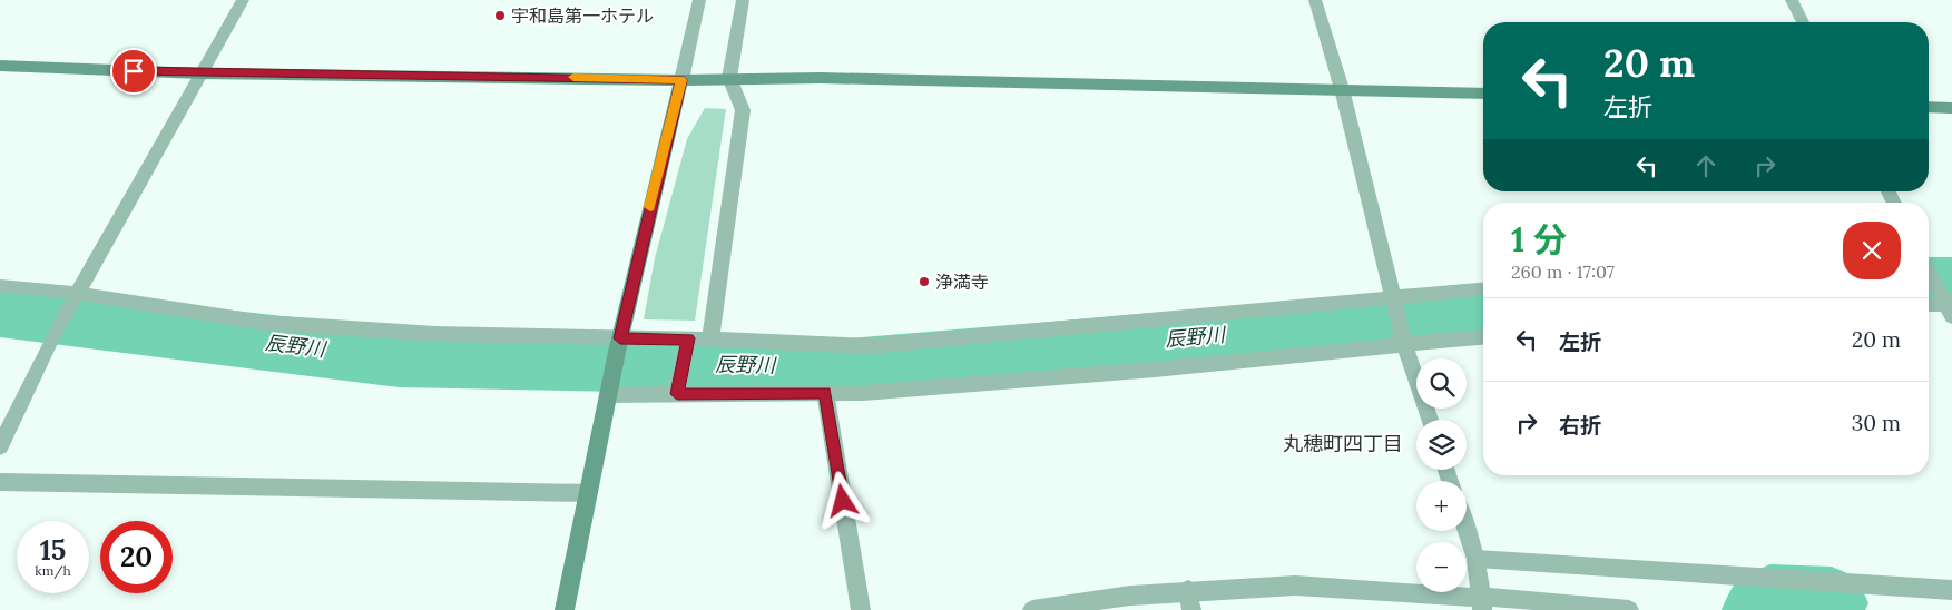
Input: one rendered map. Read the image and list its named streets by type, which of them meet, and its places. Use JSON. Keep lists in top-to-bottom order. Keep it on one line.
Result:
{"districts":["丸穂町四丁目"],"water":["辰野川"],"places":["宇和島第一ホテル","浄満寺"],"page":{"turn":["20 m","左折"],"heading":["1 分","260 m · 17:07"],"list":[{"name":"左折","value":"20 m"},{"name":"右折","value":"30 m"}],"map_buttons":["+","−"],"speed":"15 km/h","limit":"20"}}
